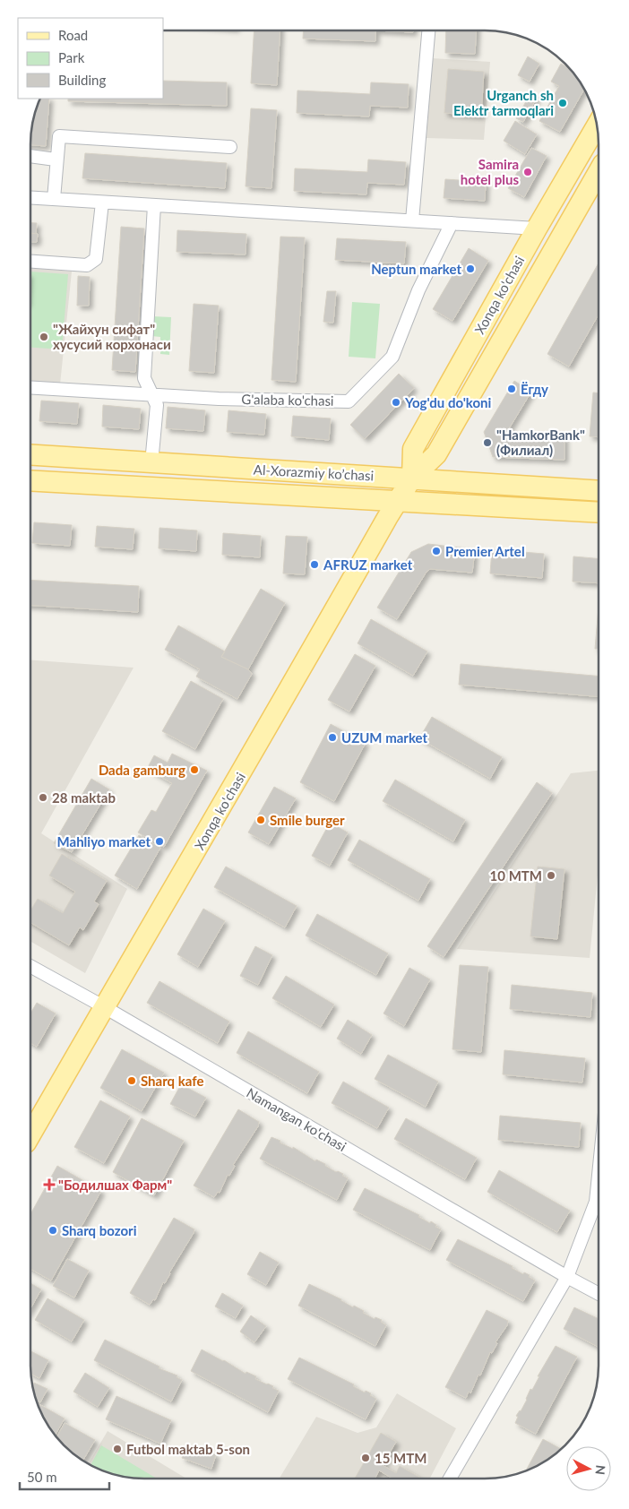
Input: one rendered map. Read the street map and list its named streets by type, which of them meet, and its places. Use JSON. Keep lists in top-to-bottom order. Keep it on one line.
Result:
{"streets":{"main road":["Xonqa ko'chasi","Al-Xorazmiy ko’chasi"],"street":["G'alaba ko'chasi","Namangan ko'chasi"]},"crossings":[["Xonqa ko'chasi","Al-Xorazmiy ko’chasi"],["Xonqa ko'chasi","Namangan ko'chasi"]],"places":{"other":["Urganch sh Elektr tarmoqlari","Samira hotel plus","Neptun market","\"Жайхун сифат\" хусусий корхонаси","Ёгду","Yog'du do'koni","\"HamkorBank\" (Филиал)","Premier Artel","AFRUZ market","UZUM market","Dada gamburg","28 maktab","Smile burger","Mahliyo market","10 MTM","Sharq kafe","Sharq bozori","Futbol maktab 5-son","15 MTM"],"health":["\"Бодилшах Фарм\""]},"legend":["Road","Park","Building"],"scale_bar":"50 m","north":"right"}
